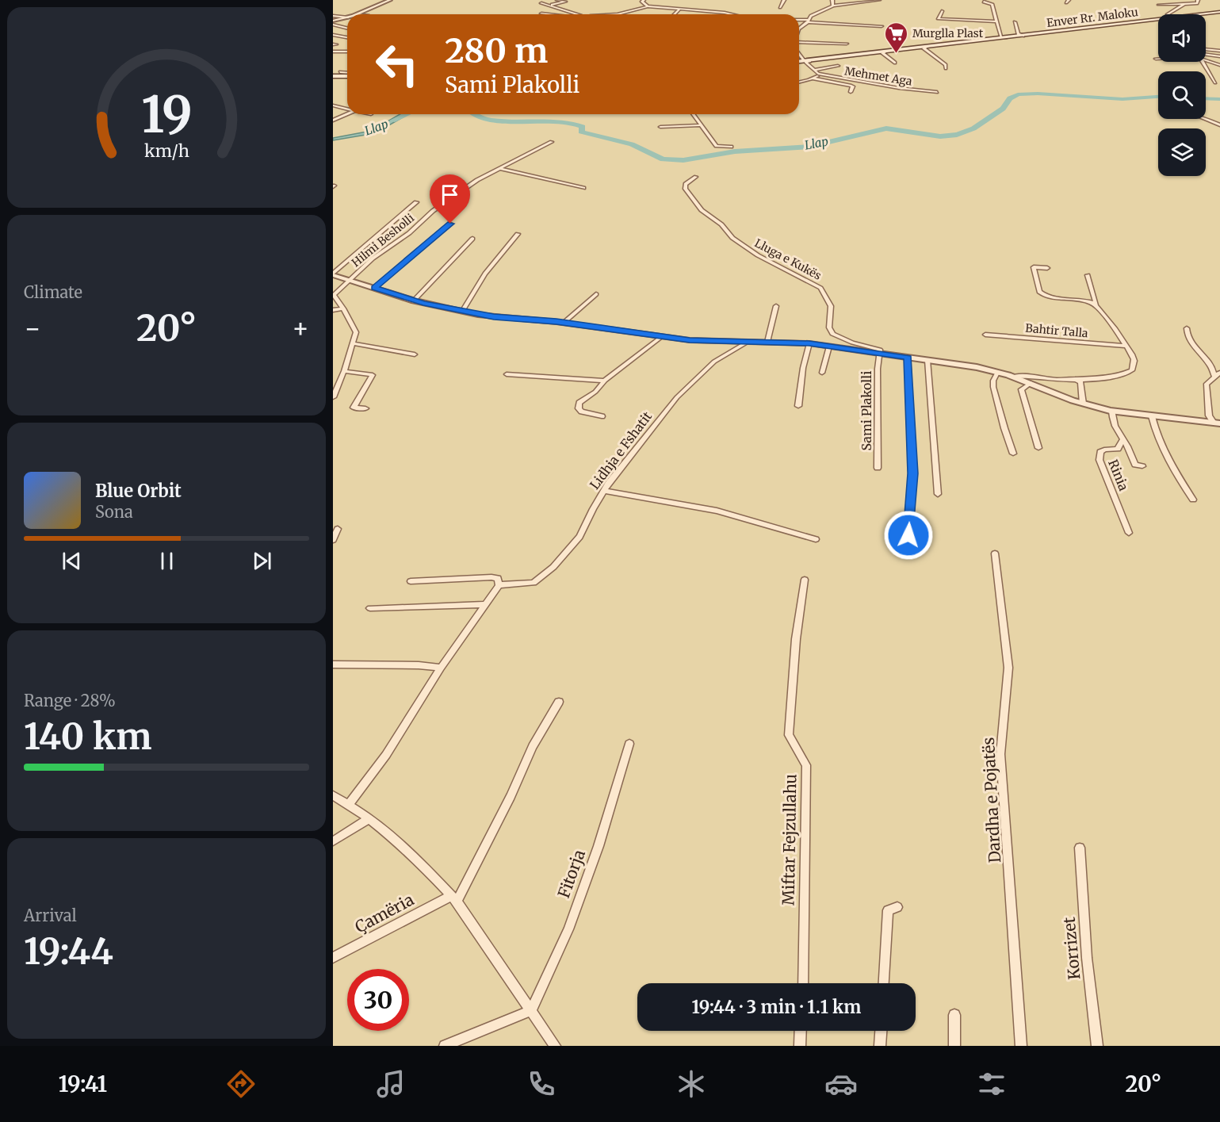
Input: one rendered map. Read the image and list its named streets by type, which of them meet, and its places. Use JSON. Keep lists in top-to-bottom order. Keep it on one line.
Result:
{"streets":{"main road":["Enver Rr. Maloku"],"street":["Mehmet Aga","Hilmi Besholli","Lluga e Kukës","Bahtir Talla","Sami Plakolli","Lidhja e Fshatit","Rinia","Dardha e Pojatës","Miftar Fejzullahu","Fitorja","Çamëria","Korrizet"]},"crossings":[["Hilmi Besholli","Sami Plakolli"],["Lluga e Kukës","Sami Plakolli"],["Sami Plakolli","Lidhja e Fshatit"],["Sami Plakolli","Rinia"]],"water":["Llap"],"places":{"supermarket":["Murglla Plast"]},"page":{"turn":["280 m","Sami Plakolli"],"tile":["Climate",["Range · 28%","140 km"],["Arrival","19:44"]],"heat":["−","20°","+"],"song":["Blue Orbit","Sona"],"limit":"30","trip":"19:44 · 3 min · 1.1 km","tabs":["19:41","20°"],"gauge":["19","km/h"]}}
